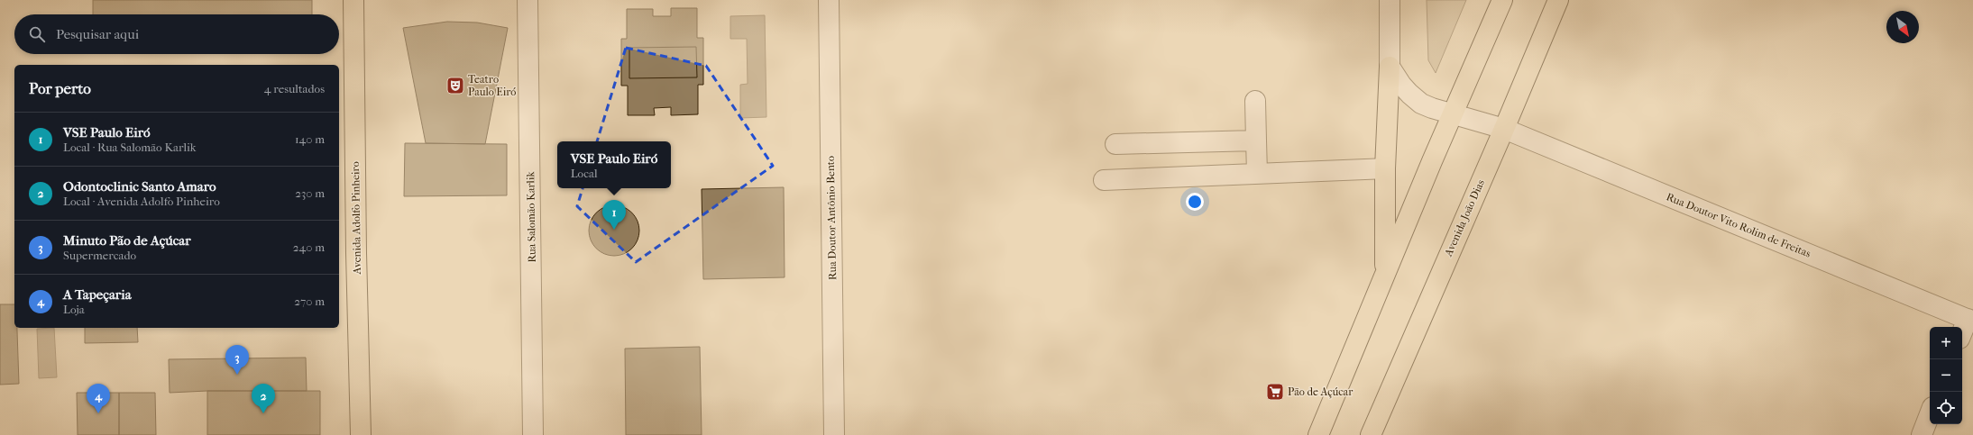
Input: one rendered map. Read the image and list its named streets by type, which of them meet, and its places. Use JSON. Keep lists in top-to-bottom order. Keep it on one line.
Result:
{"streets":{"main road":["Avenida Adolfo Pinheiro","Avenida João Dias"],"street":["Rua Salomão Karlik","Rua Doutor Antônio Bento","Rua Doutor Vito Rolim de Freitas"]},"crossings":[["Avenida João Dias","Rua Doutor Vito Rolim de Freitas"]],"places":{"theatre":["Teatro Paulo Eiró"],"supermarket":["Pão de Açúcar"]},"north":"bottom right","page":{"search":"Pesquisar aqui","heading":["Por perto","4 resultados"],"list":[{"mark":"1","name":"VSE Paulo Eiró","note":"Local · Rua Salomão Karlik","value":"140 m"},{"mark":"2","name":"Odontoclinic Santo Amaro","note":"Local · Avenida Adolfo Pinheiro","value":"230 m"},{"mark":"3","name":"Minuto Pão de Açúcar","note":"Supermercado","value":"240 m"},{"mark":"4","name":"A Tapeçaria","note":"Loja","value":"270 m"}],"popup":["VSE Paulo Eiró","Local"],"pins":["1","3","2","4"],"map_buttons":["+","−"]}}
